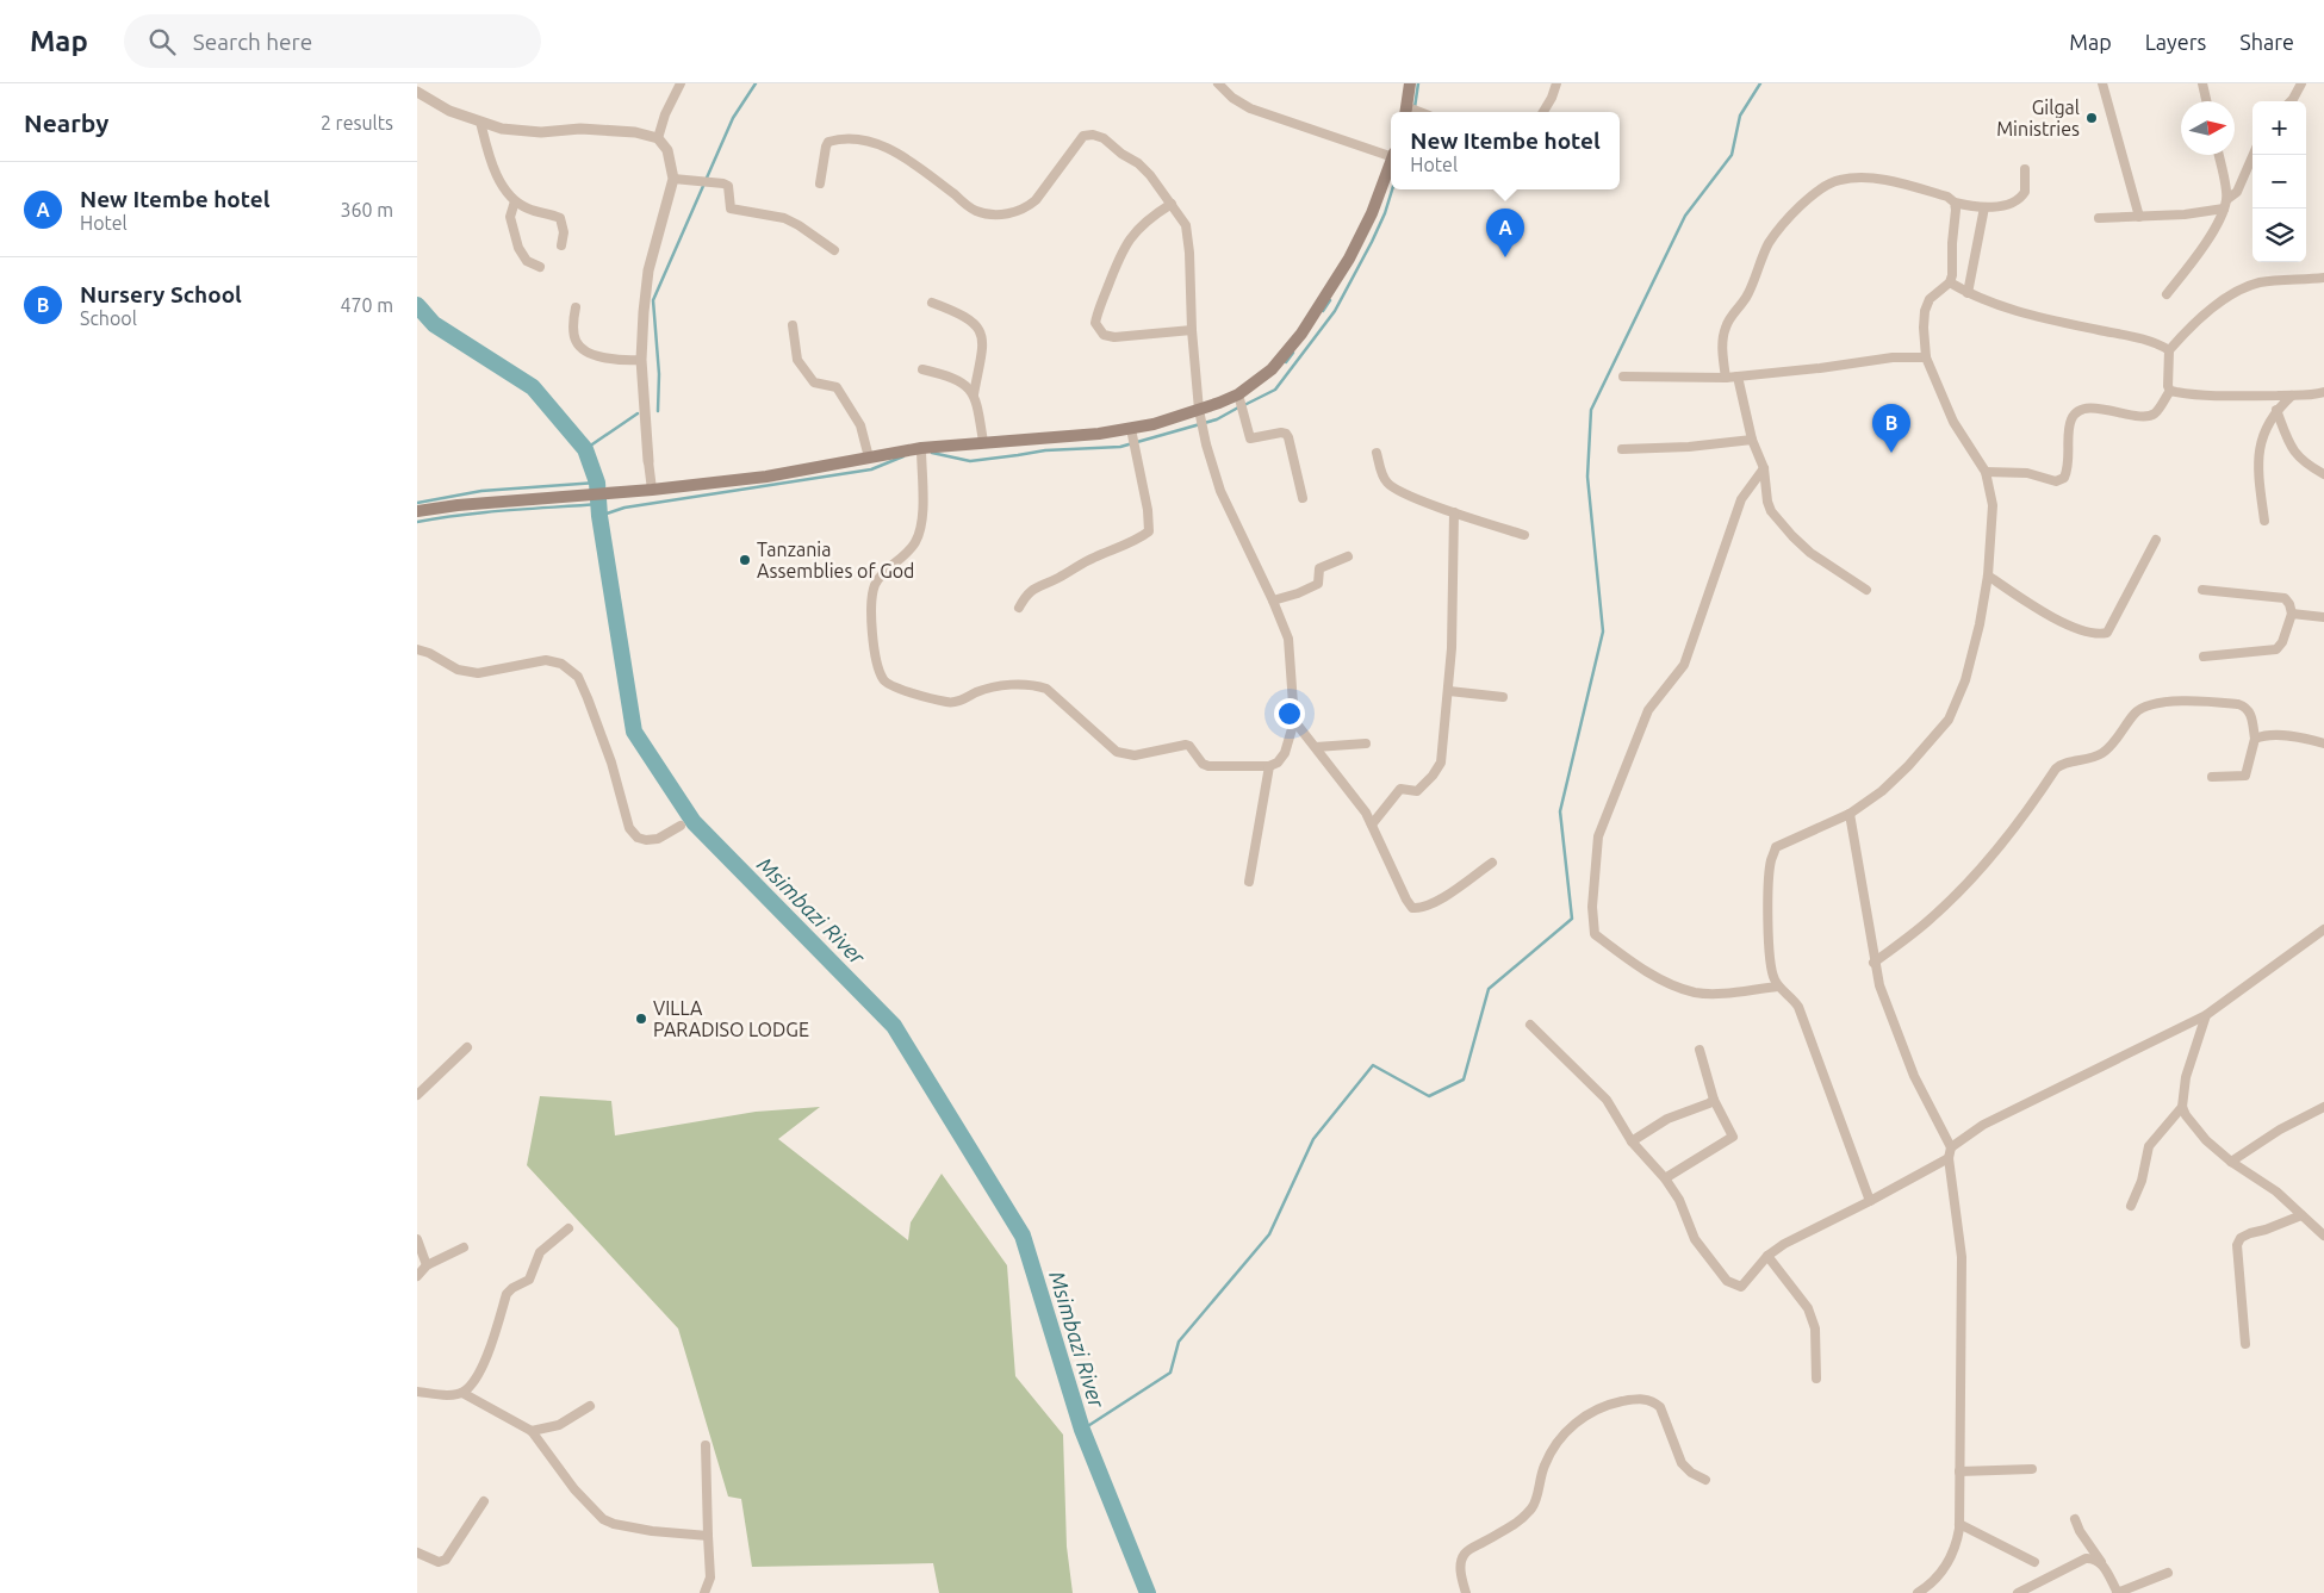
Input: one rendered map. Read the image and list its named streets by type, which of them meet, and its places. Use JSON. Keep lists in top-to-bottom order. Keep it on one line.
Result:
{"water":["Msimbazi River"],"places":["Gilgal Ministries","Tanzania Assemblies of God","VILLA PARADISO LODGE"],"north":"right","page":{"header":"Map","search":"Search here","nav":["Map","Layers","Share"],"heading":["Nearby","2 results"],"map_buttons":["+","−"],"popup":["New Itembe hotel","Hotel"],"list":[{"mark":"A","name":"New Itembe hotel","note":"Hotel","value":"360 m"},{"mark":"B","name":"Nursery School","note":"School","value":"470 m"}],"pins":["A","B"]}}
